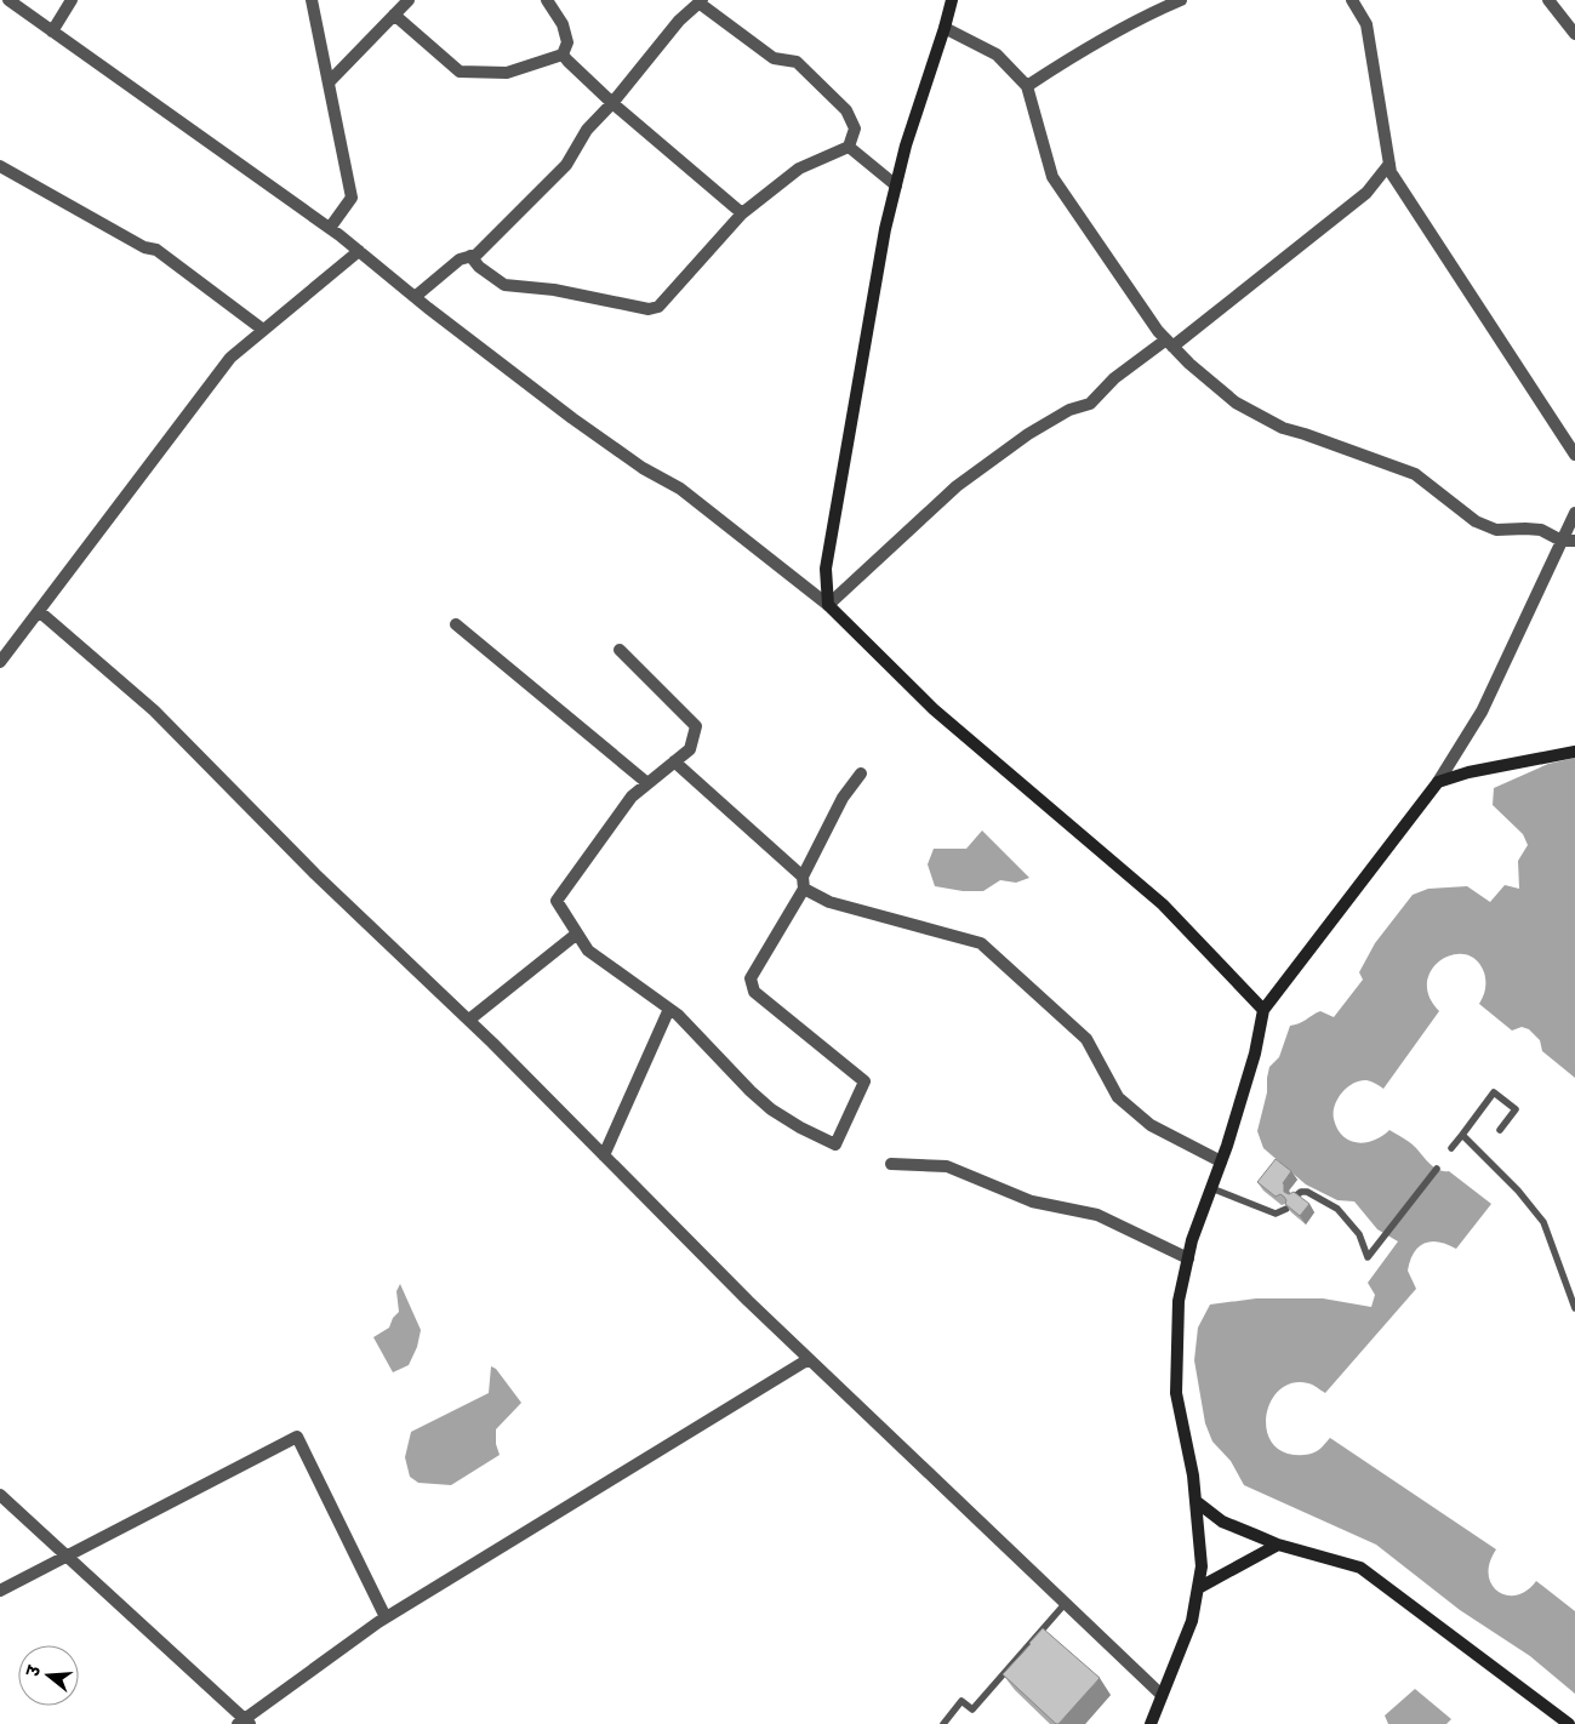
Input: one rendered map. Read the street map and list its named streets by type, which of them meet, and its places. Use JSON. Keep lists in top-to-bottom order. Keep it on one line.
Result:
{"north":"left"}
